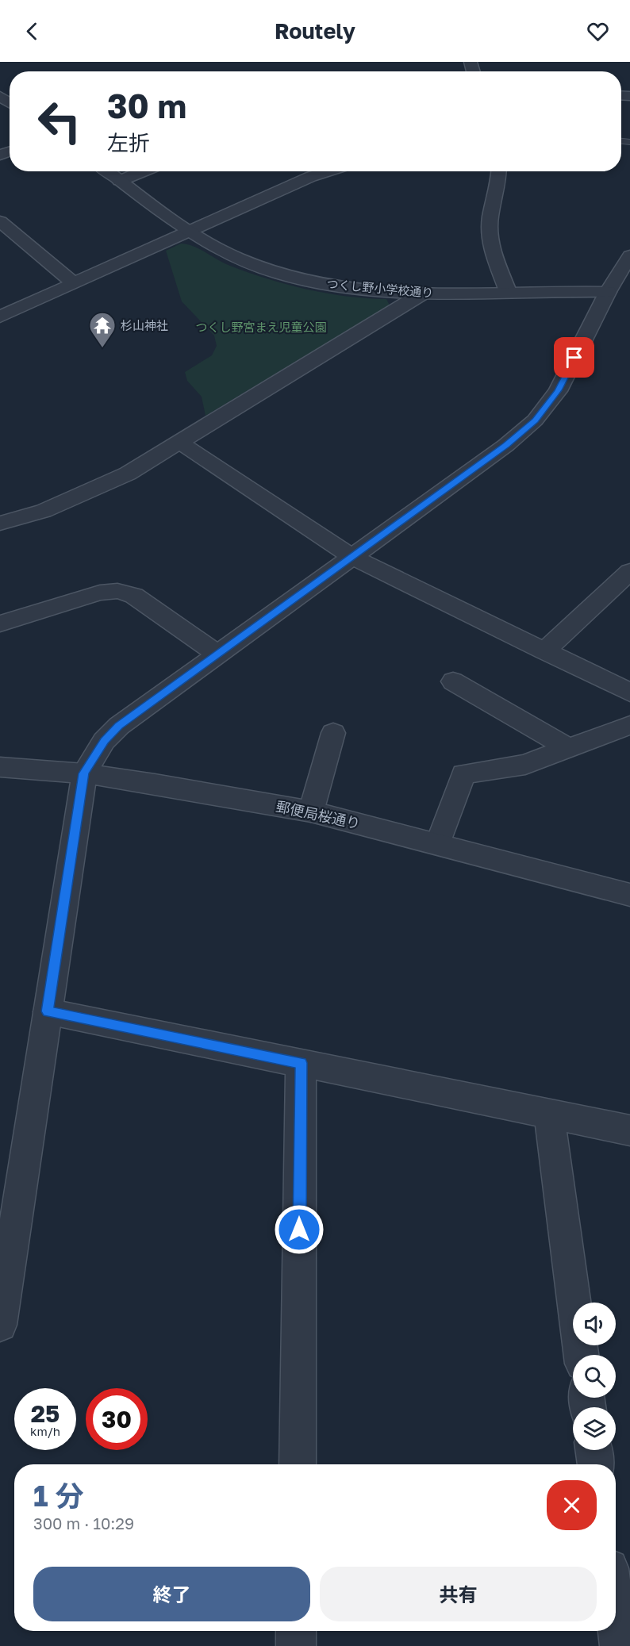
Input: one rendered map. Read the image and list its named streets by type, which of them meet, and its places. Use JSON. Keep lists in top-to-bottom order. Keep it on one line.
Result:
{"streets":{"street":["つくし野小学校通り","郵便局桜通り"]},"parks":["つくし野宮まえ児童公園"],"places":{"temple":["杉山神社"]},"page":{"header":"Routely","turn":["30 m","左折"],"speed":"25 km/h","limit":"30","heading":["1 分","300 m · 10:29"],"buttons":["終了","共有"]}}
